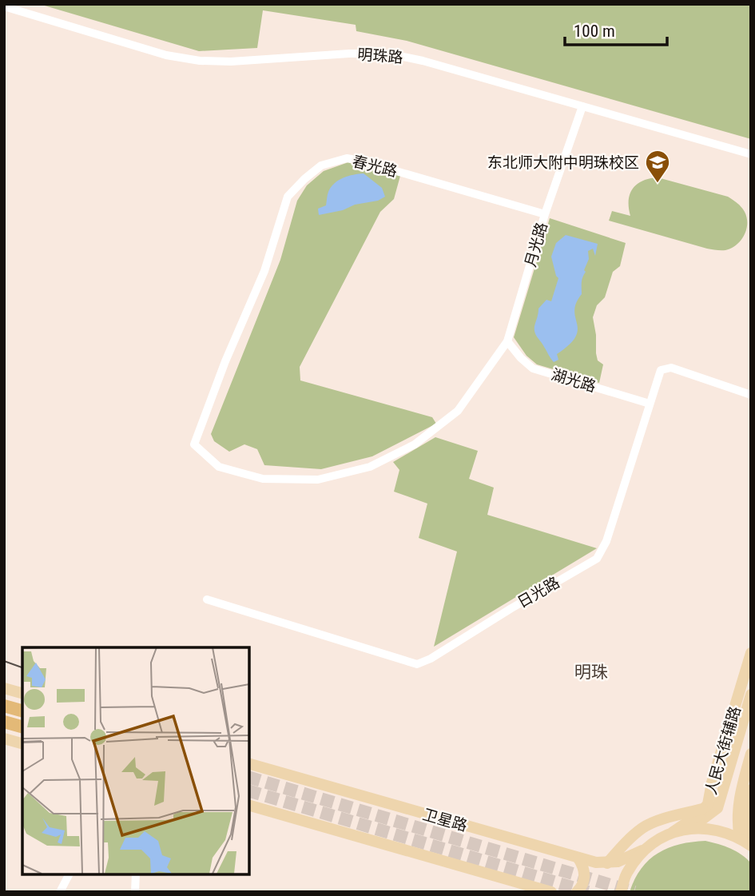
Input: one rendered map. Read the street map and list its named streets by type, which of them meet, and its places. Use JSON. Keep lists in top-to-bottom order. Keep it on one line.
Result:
{"streets":{"main road":["人民大街辅路","卫星路"],"street":["明珠路","春光路","月光路","湖光路","日光路"]},"crossings":[["明珠路","月光路"],["春光路","月光路"],["月光路","湖光路"],["湖光路","日光路"]],"districts":["明珠"],"places":{"school or university":["东北师大附中明珠校区"]},"scale_bar":"100 m"}
